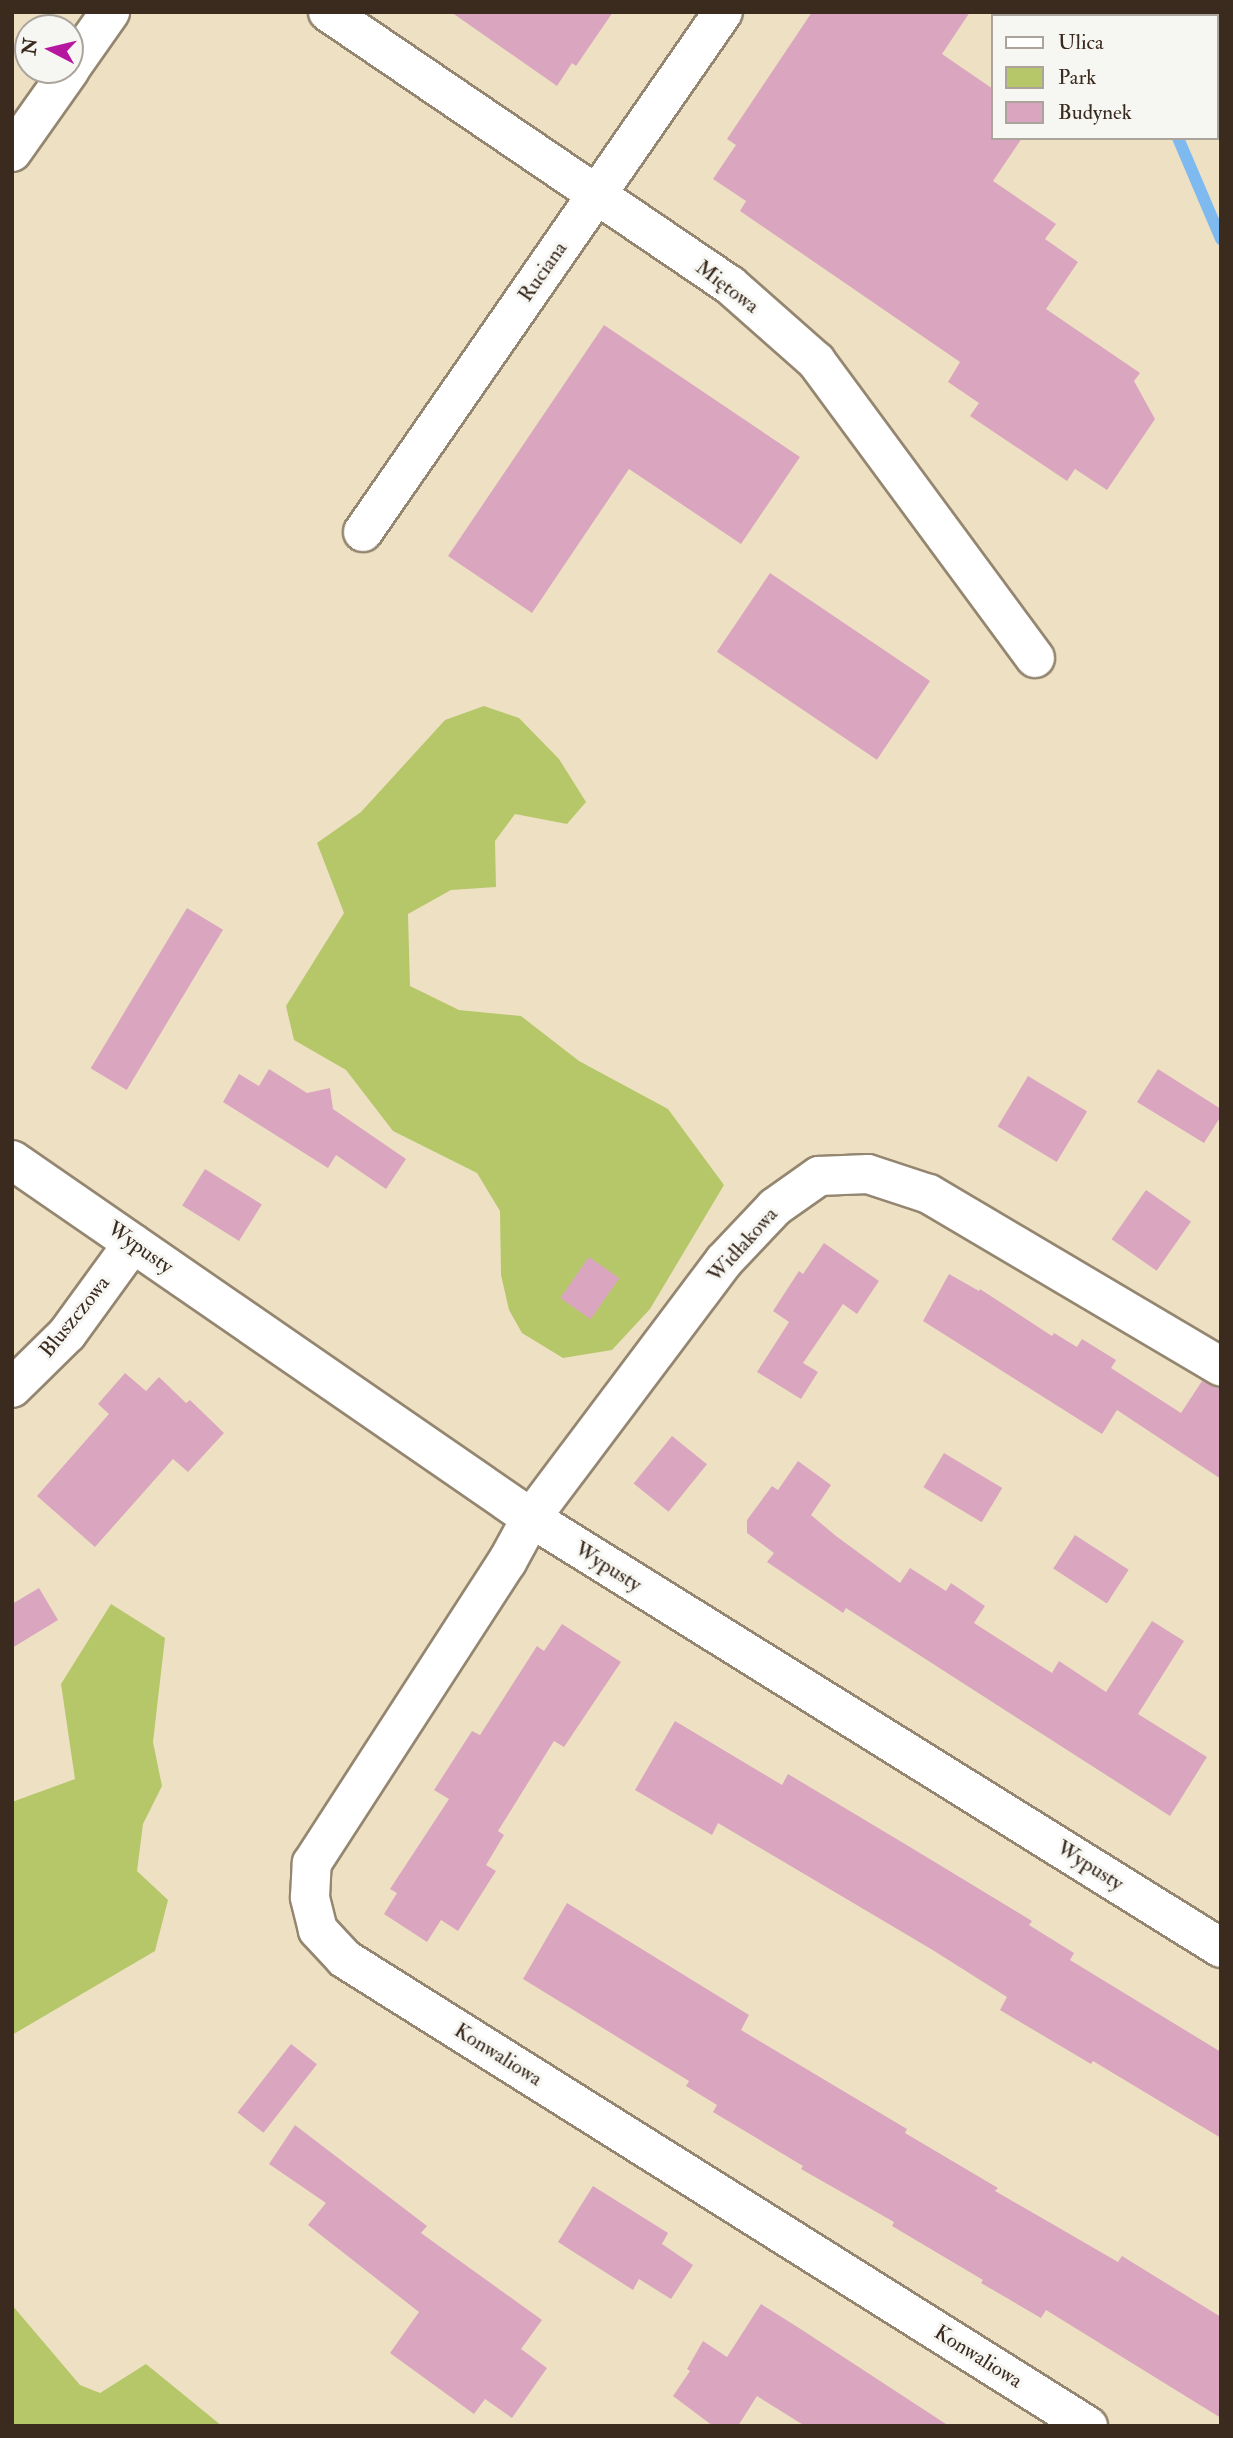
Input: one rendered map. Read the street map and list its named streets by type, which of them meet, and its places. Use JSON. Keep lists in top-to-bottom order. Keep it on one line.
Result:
{"streets":{"street":["Ruciana","Miętowa","Widłakowa","Wypusty","Bluszczowa","Konwaliowa"]},"crossings":[["Ruciana","Miętowa"],["Widłakowa","Wypusty"],["Widłakowa","Konwaliowa"],["Wypusty","Bluszczowa"],["Wypusty","Konwaliowa"]],"legend":["Ulica","Park","Budynek"],"north":"left"}
